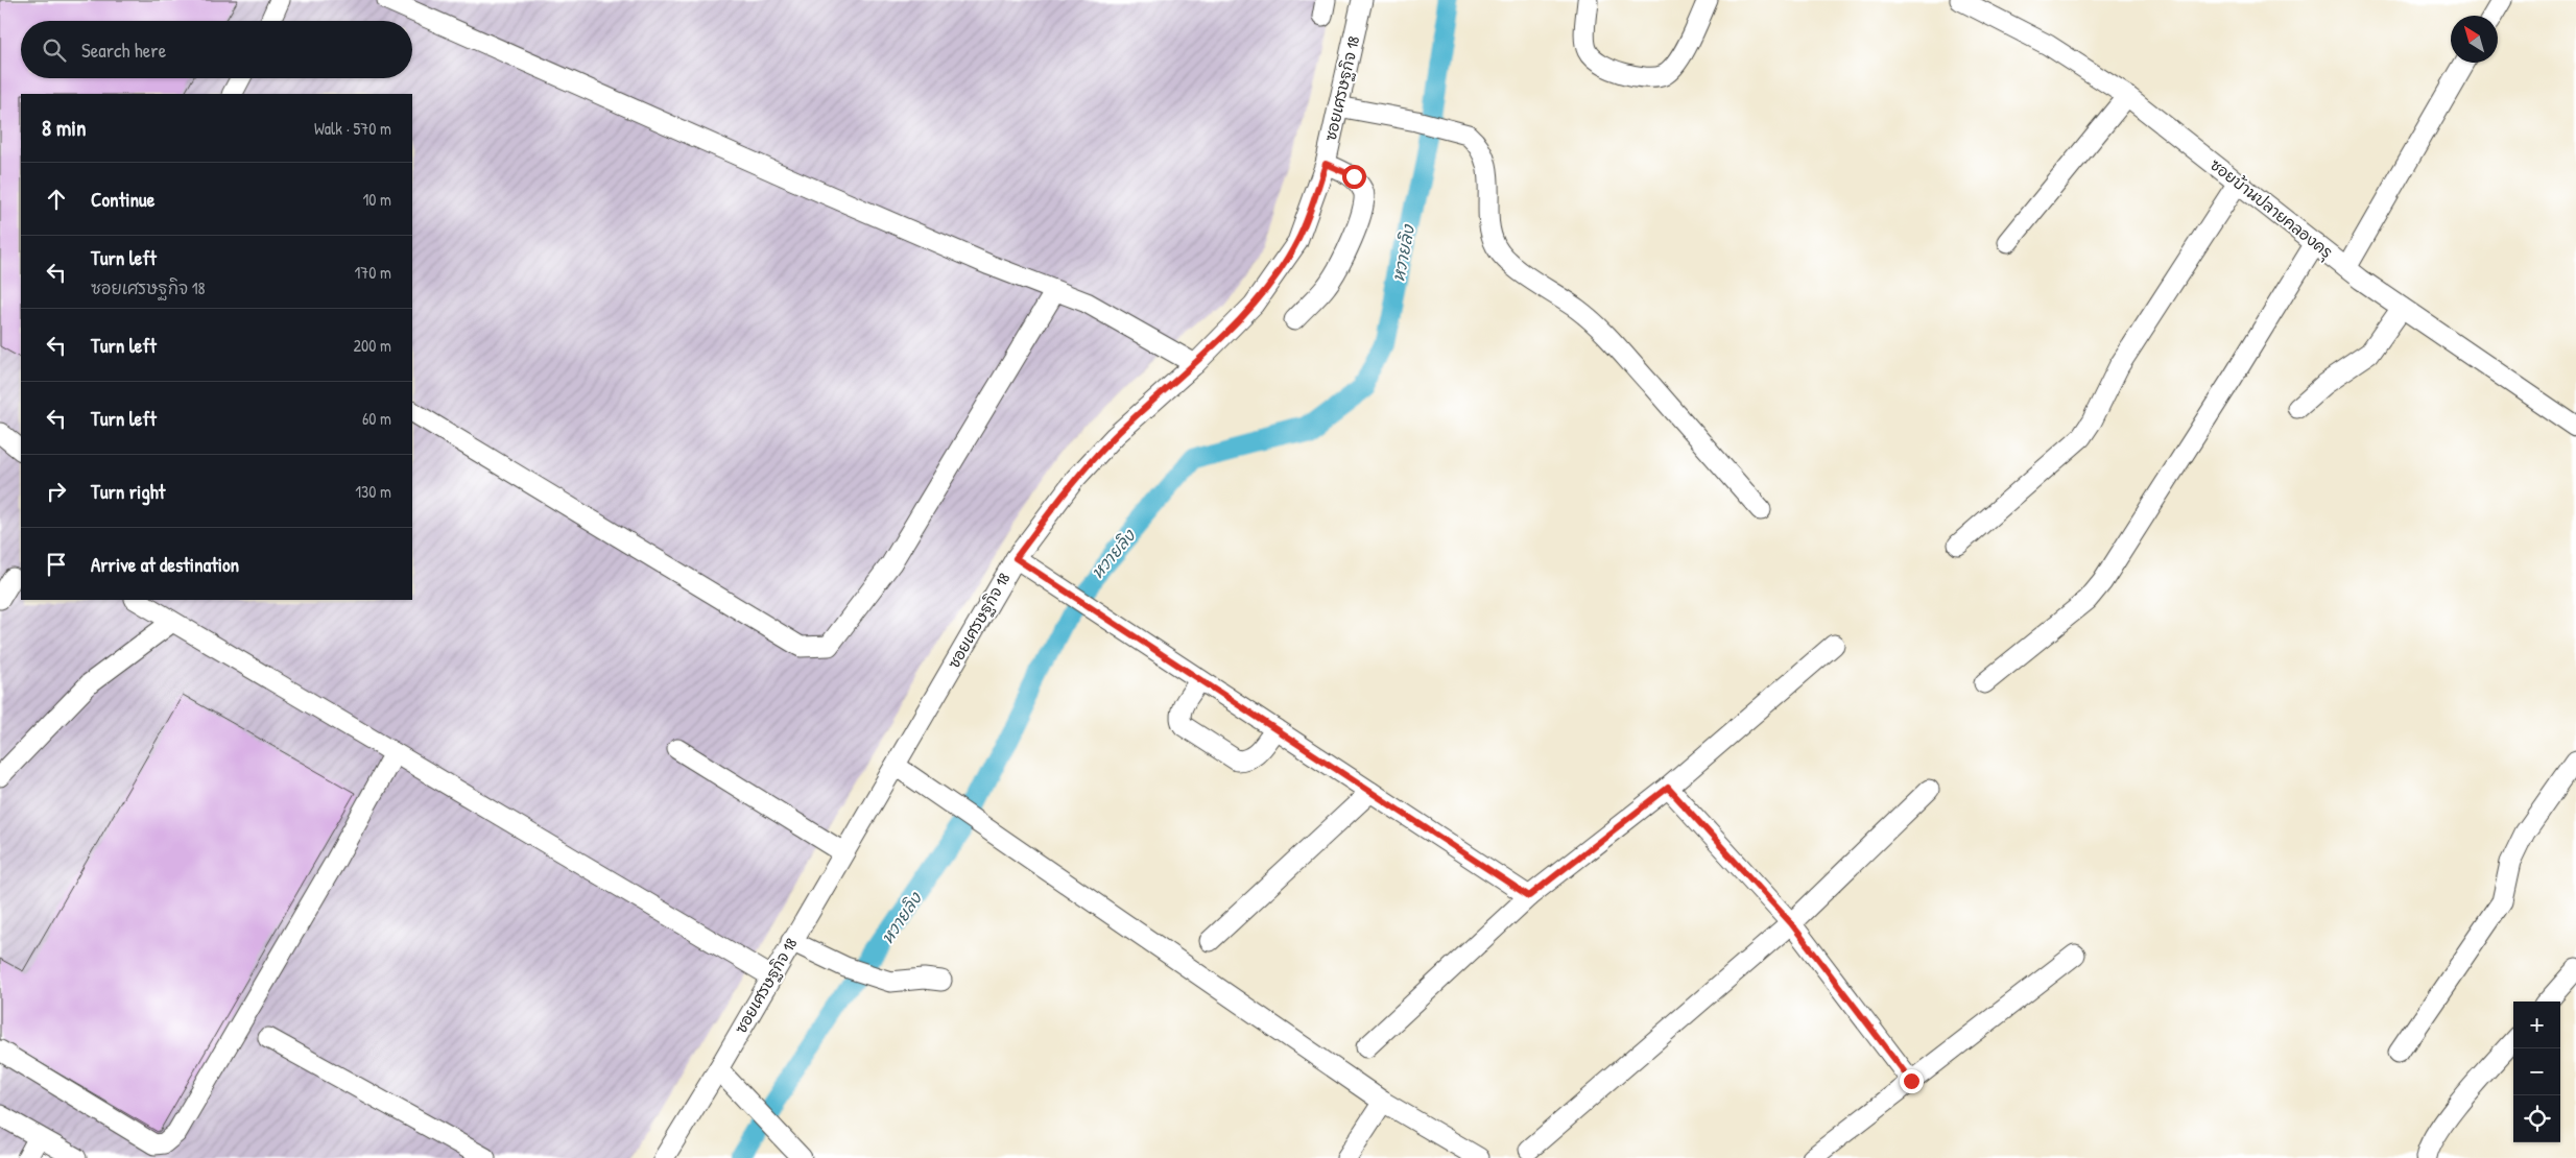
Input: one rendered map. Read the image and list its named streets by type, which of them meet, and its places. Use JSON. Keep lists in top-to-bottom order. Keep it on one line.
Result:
{"streets":{"street":["ซอยเศรษฐกิจ 18","ซอยบ้านปลายคลองครุ"]},"water":["หวายลิง"],"north":"top left","page":{"search":"Search here","heading":["8 min","Walk · 570 m"],"list":[["Continue","10 m"],["Turn left","ซอยเศรษฐกิจ 18","170 m"],["Turn left","200 m"],["Turn left","60 m"],["Turn right","130 m"],"Arrive at destination"],"map_buttons":["+","−"]}}
